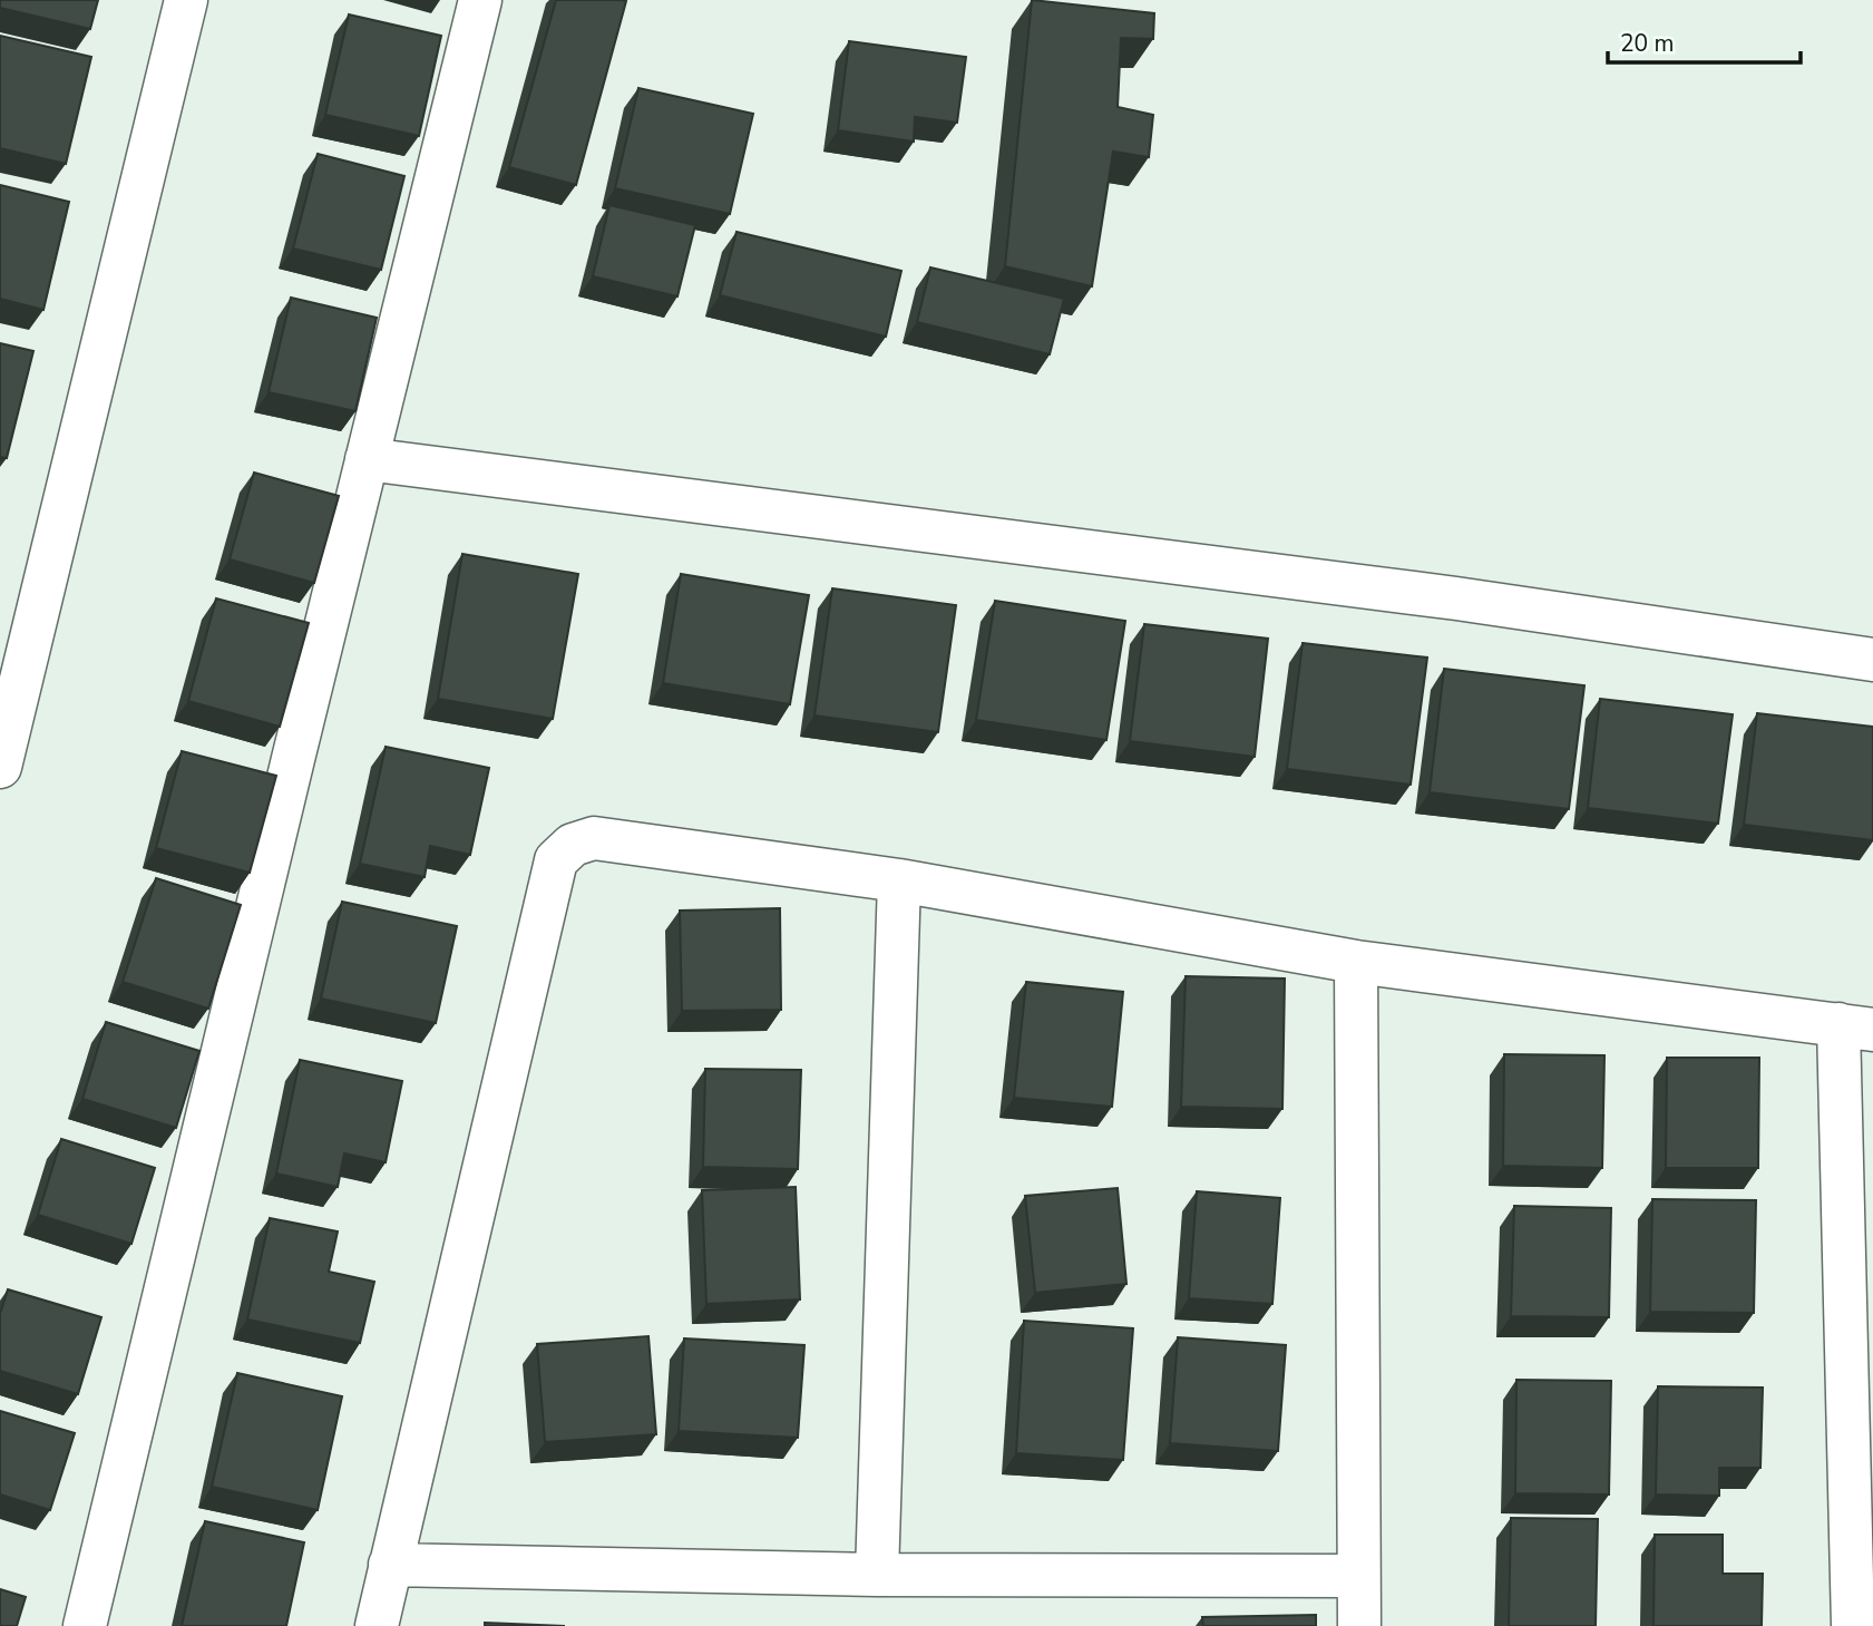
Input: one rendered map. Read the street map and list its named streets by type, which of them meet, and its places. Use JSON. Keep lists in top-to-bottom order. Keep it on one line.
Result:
{"scale_bar":"20 m"}
